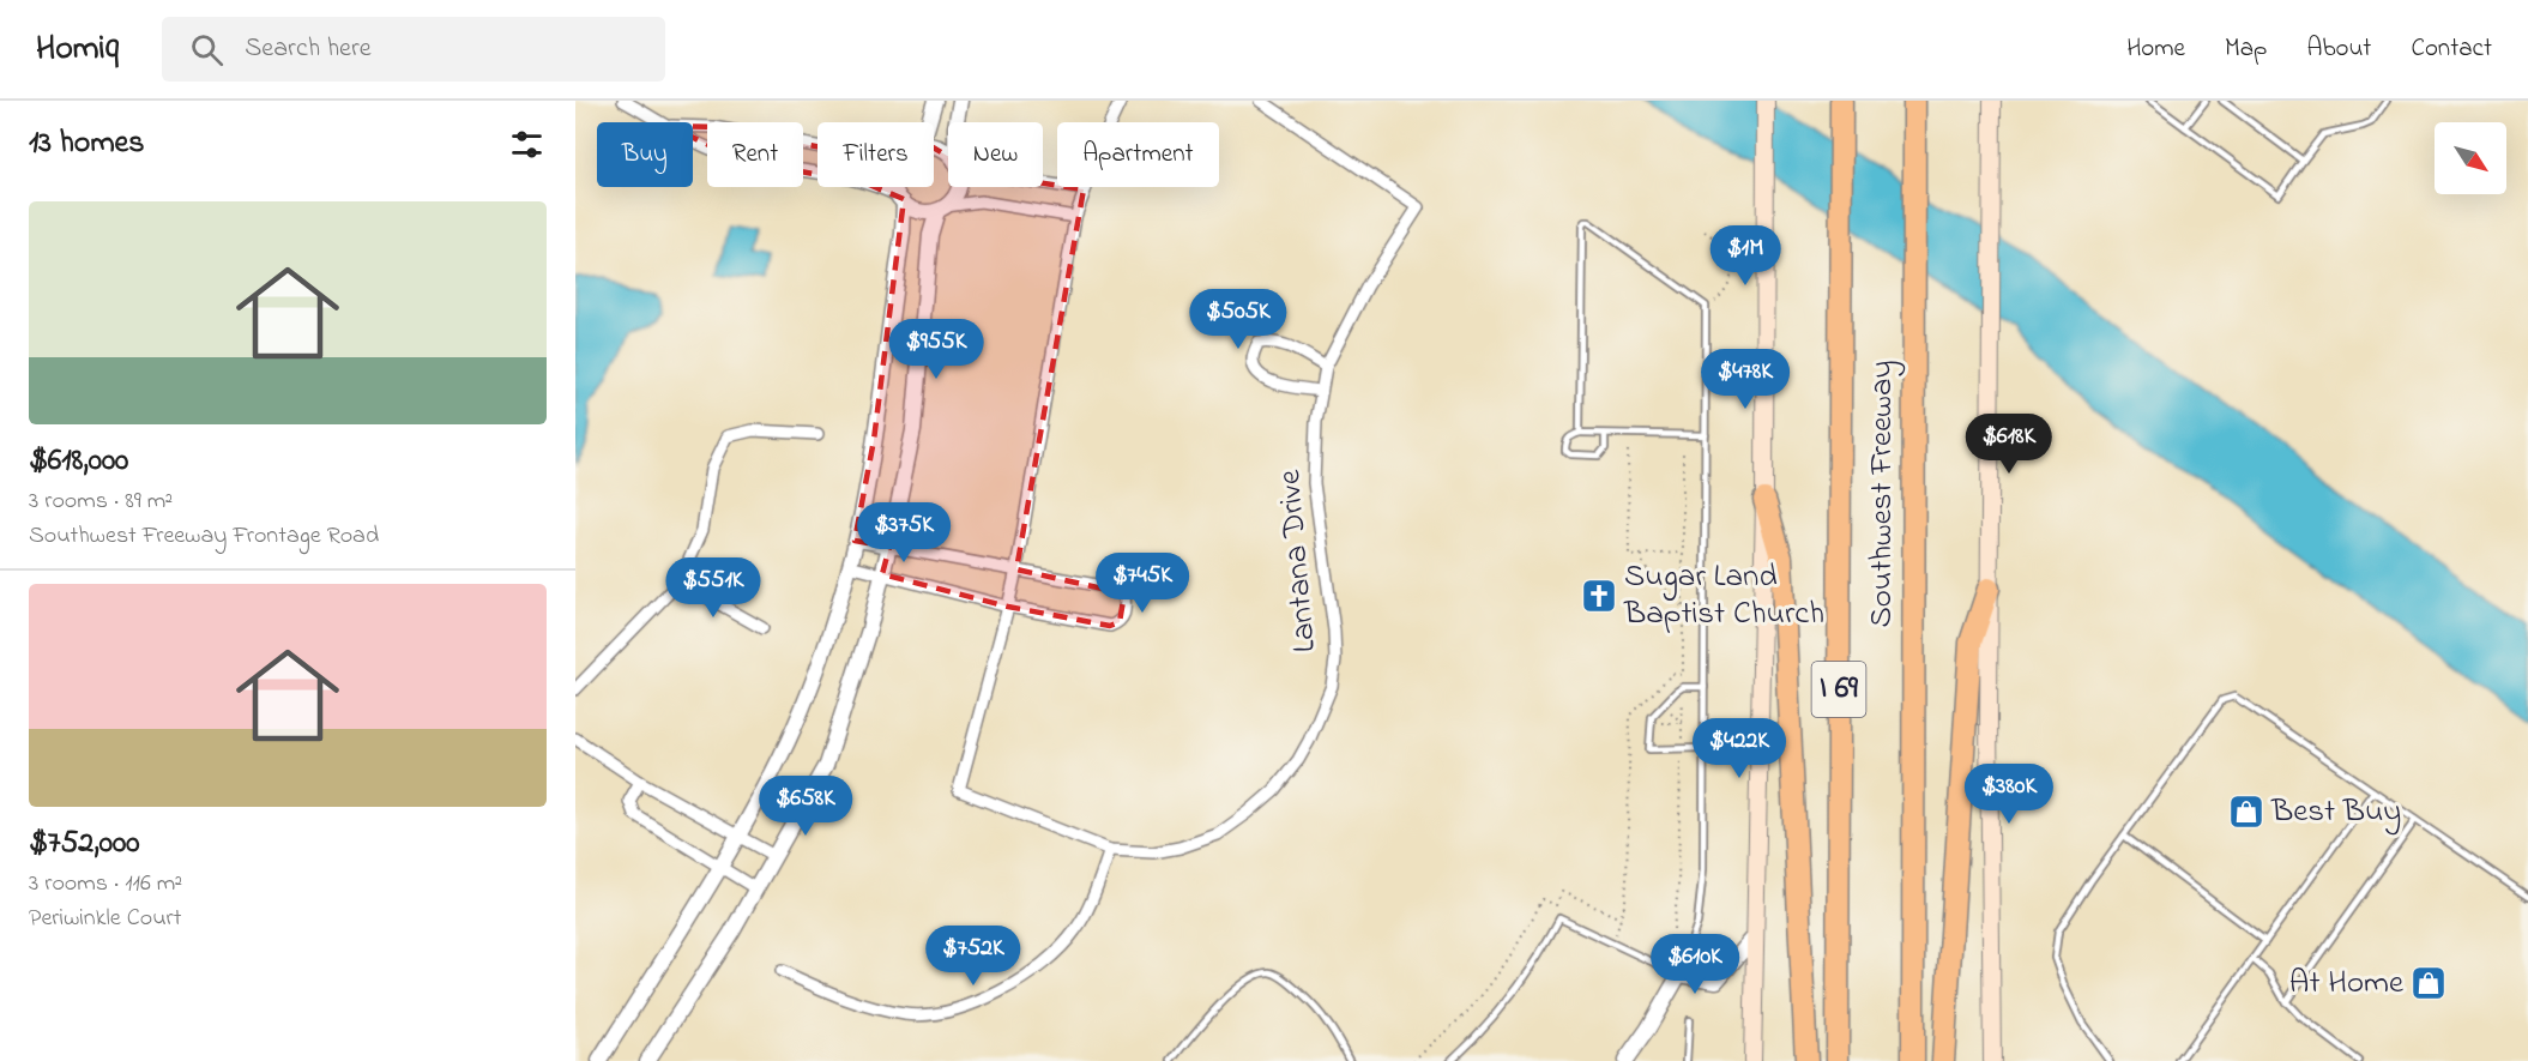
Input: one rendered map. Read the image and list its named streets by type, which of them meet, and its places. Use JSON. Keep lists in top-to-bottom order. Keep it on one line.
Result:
{"streets":{"highway":["Southwest Freeway","I 69"],"street":["Lantana Drive"]},"places":{"church":["Sugar Land Baptist Church"],"shop":["Best Buy","At Home"]},"north":"bottom right","page":{"header":"Homiq","search":"Search here","nav":["Home","Map","About","Contact"],"heading":"13 homes","chip":["Buy","Rent","Filters","New","Apartment"],"list":[{"name":"$618,000","note":"3 rooms · 89 m² · Southwest Freeway Frontage Road"},{"name":"$752,000","note":"3 rooms · 116 m² · Periwinkle Court"}],"price":["$1M","$505K","$955K","$478K","$618K","$375K","$745K","$551K","$422K","$380K","$658K","$752K","$610K"]}}
